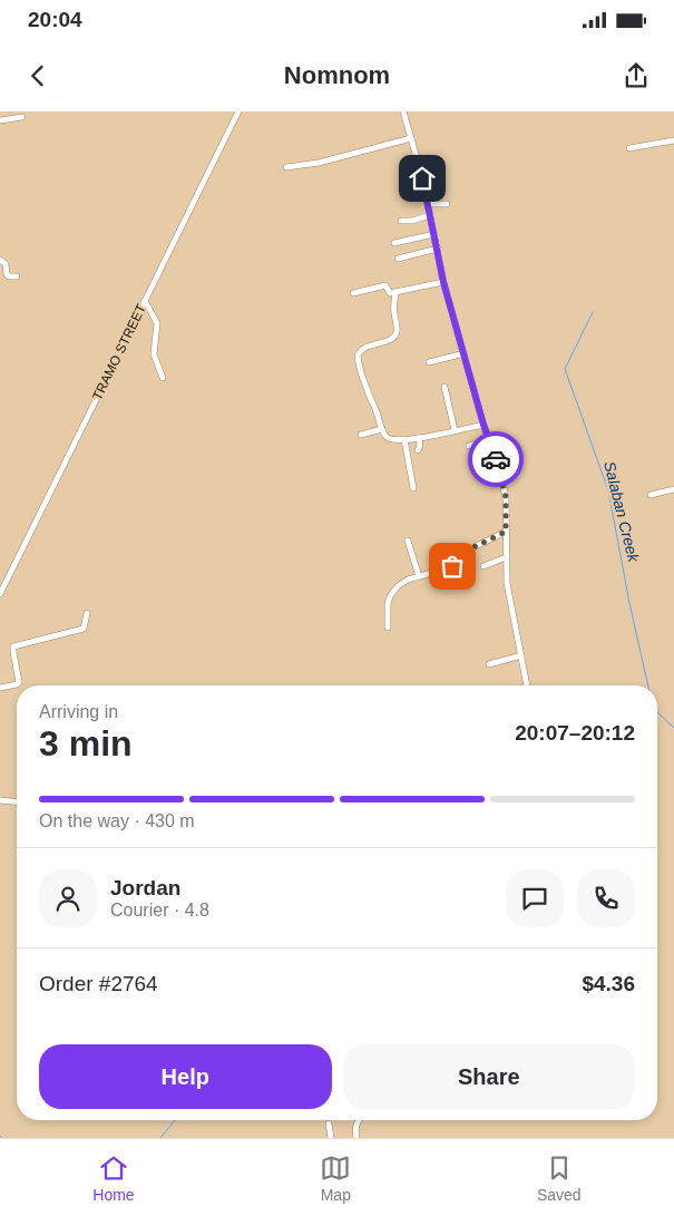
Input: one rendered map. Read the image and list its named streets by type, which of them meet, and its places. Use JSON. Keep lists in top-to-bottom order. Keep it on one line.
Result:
{"streets":{"street":["TRAMO STREET"]},"water":["Salaban Creek"],"page":{"status":"20:04","header":"Nomnom","heading":["3 min","Arriving in","20:07–20:12"],"panel":["Jordan","Courier · 4.8","Order #2764","$4.36"],"bar":"On the way · 430 m","buttons":["Help","Share"],"tabs":["Home","Map","Saved"]}}
